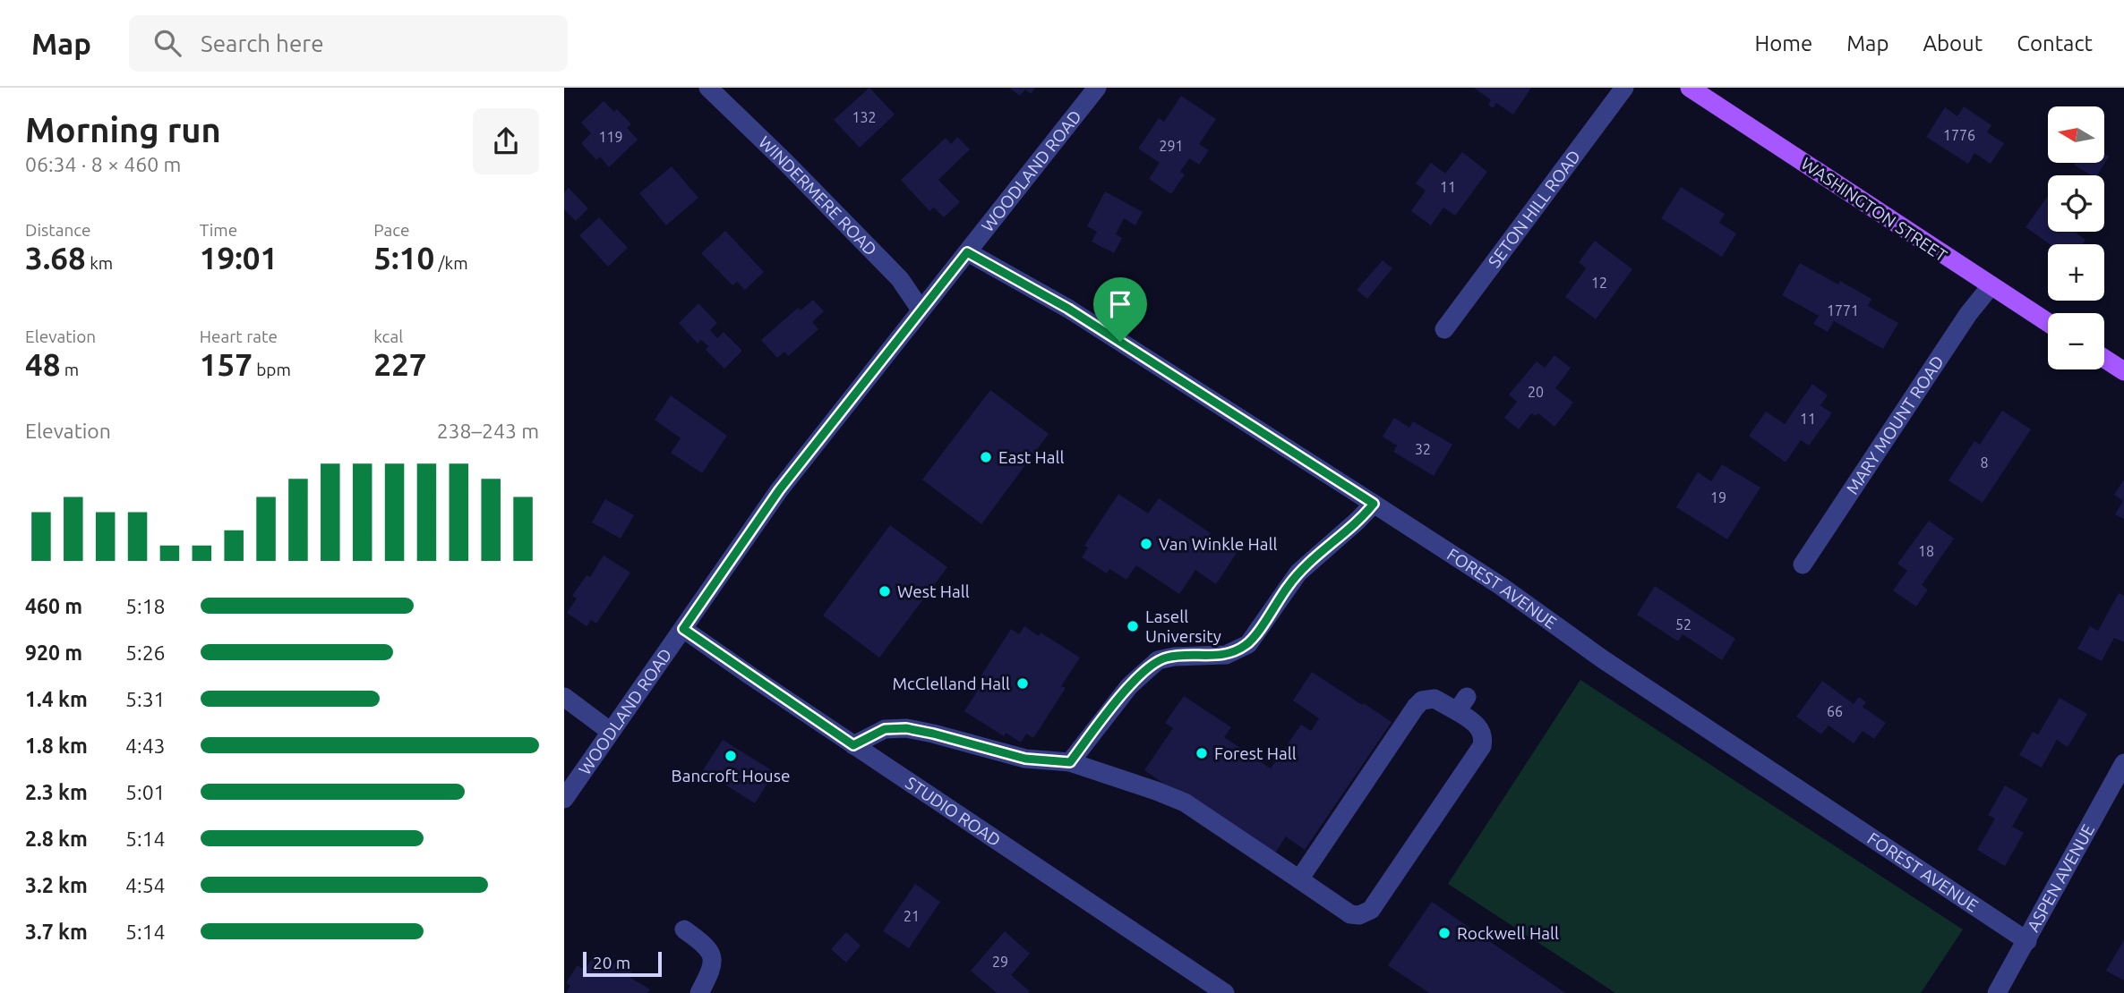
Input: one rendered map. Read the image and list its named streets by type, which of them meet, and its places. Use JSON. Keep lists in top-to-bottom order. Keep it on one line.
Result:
{"streets":{"main road":["WASHINGTON STREET"],"street":["WOODLAND ROAD","WINDERMERE ROAD","SETON HILL ROAD","MARY MOUNT ROAD","FOREST AVENUE","STUDIO ROAD","ASPEN AVENUE"]},"crossings":[["WOODLAND ROAD","WINDERMERE ROAD"],["WOODLAND ROAD","FOREST AVENUE"],["WOODLAND ROAD","STUDIO ROAD"],["WASHINGTON STREET","MARY MOUNT ROAD"],["FOREST AVENUE","ASPEN AVENUE"]],"places":["East Hall","Van Winkle Hall","West Hall","Lasell University","McClelland Hall","Forest Hall","Bancroft House","Rockwell Hall"],"house_numbers":["132","1776","119","291","11","12","1771","20","11","32","8","19","18","52","66","21","29"],"scale_bar":"20 m","north":"left","page":{"header":"Map","search":"Search here","nav":["Home","Map","About","Contact"],"heading":["Morning run","06:34 · 8 × 460 m"],"map_buttons":["+","−"],"stats":[["Distance","3.68 km"],["Time","19:01"],["Pace","5:10 /km"],["Elevation","48 m"],["Heart rate","157 bpm"],["kcal","227"]],"chart":["Elevation","238–243 m"],"list":[{"name":"460 m","note":"5:18"},{"name":"920 m","note":"5:26"},{"name":"1.4 km","note":"5:31"},{"name":"1.8 km","note":"4:43"},{"name":"2.3 km","note":"5:01"},{"name":"2.8 km","note":"5:14"},{"name":"3.2 km","note":"4:54"},{"name":"3.7 km","note":"5:14"}],"scale":"20 m"}}
